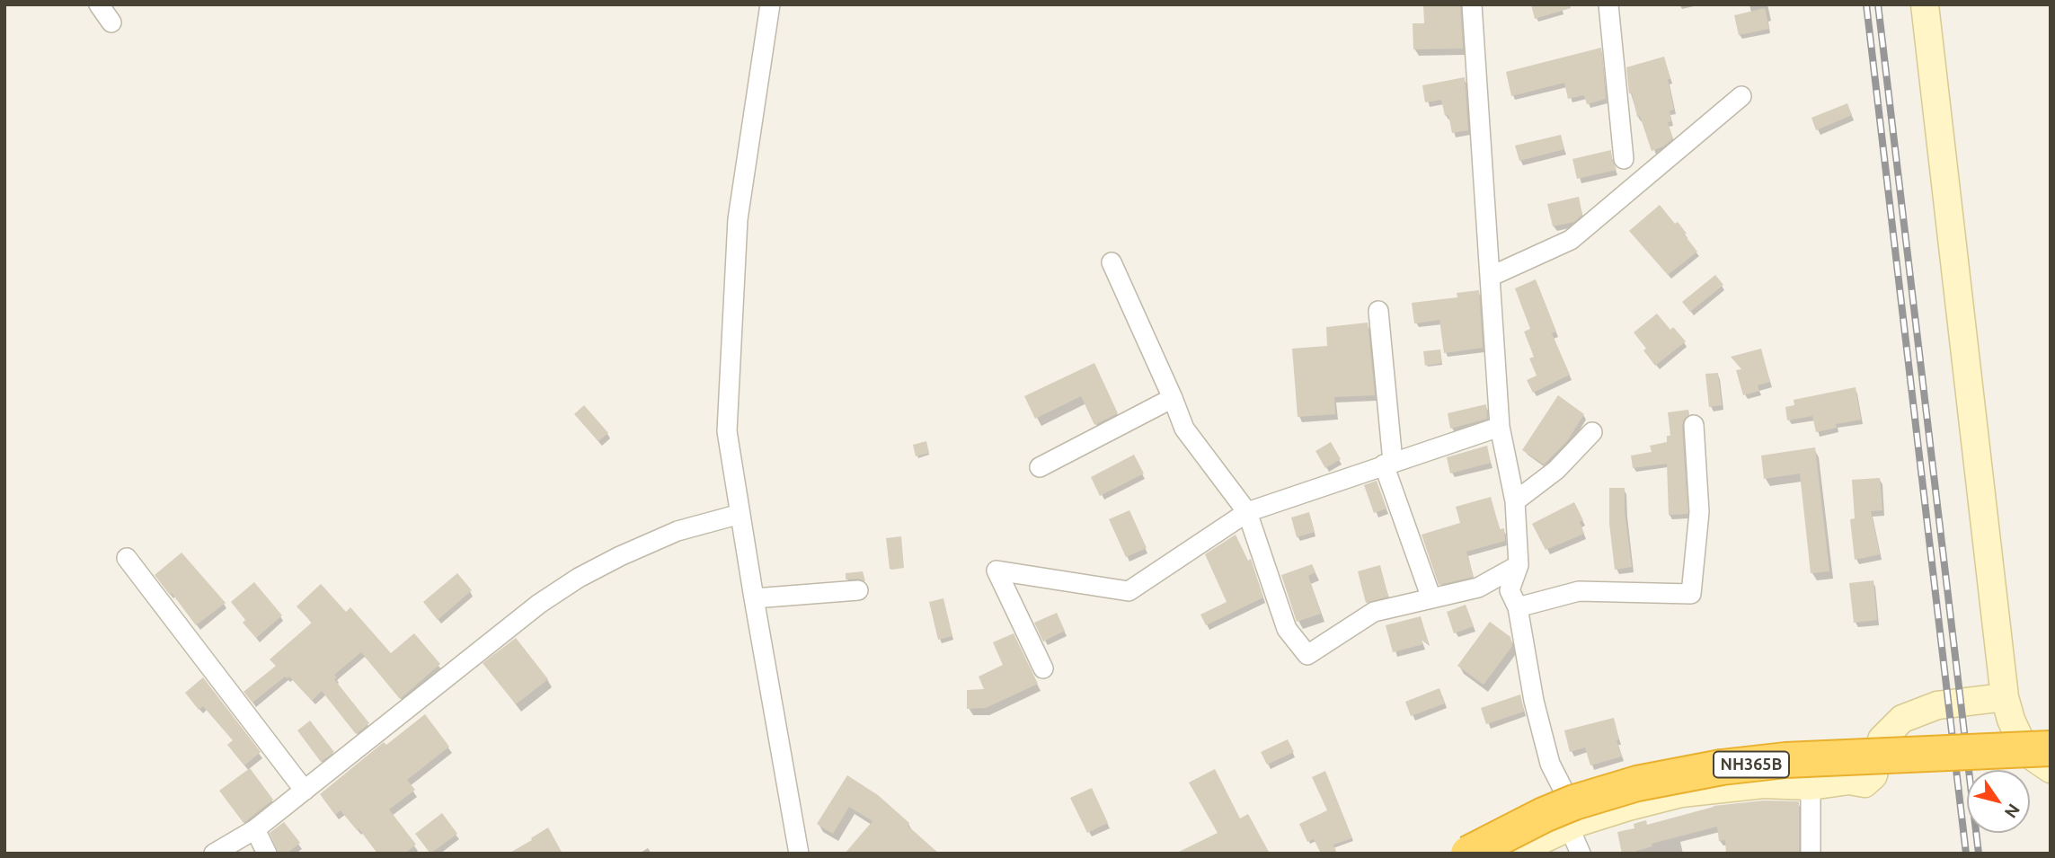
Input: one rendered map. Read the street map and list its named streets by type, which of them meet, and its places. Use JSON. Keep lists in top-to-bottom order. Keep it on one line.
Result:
{"streets":{"highway":["NH365B"]},"north":"bottom right"}
